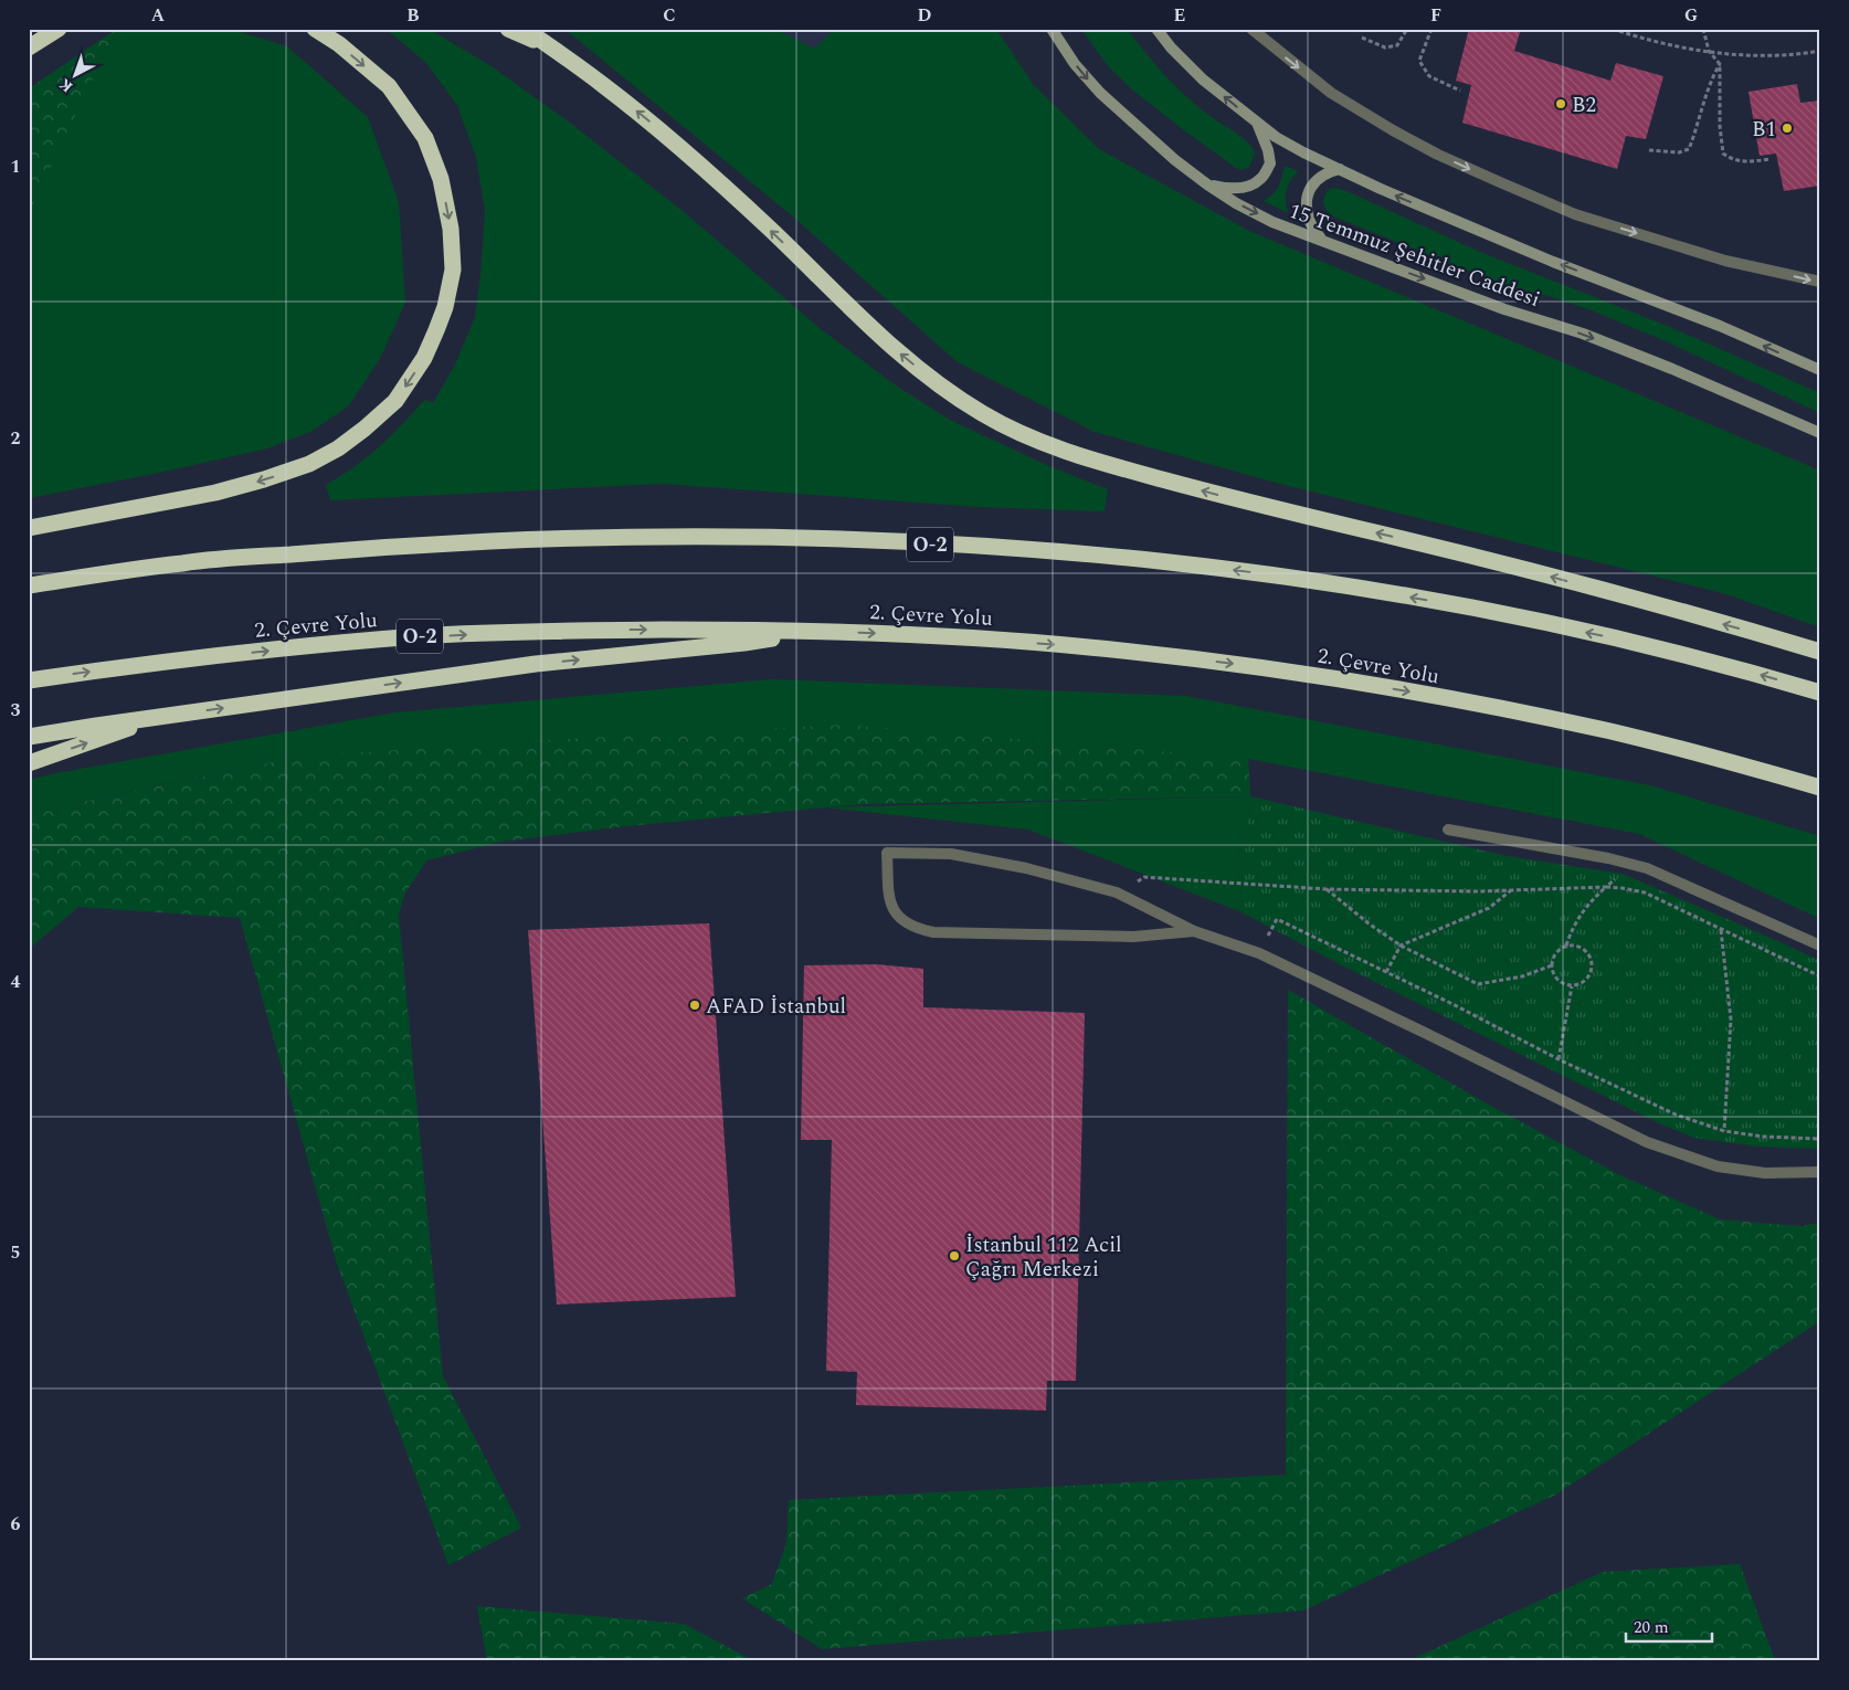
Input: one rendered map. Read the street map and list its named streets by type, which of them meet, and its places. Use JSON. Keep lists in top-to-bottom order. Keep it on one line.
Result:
{"streets":{"highway":["O-2","2. Çevre Yolu"],"main road":["15 Temmuz Şehitler Caddesi"]},"places":["B2","B1","AFAD İstanbul","İstanbul 112 Acil Çağrı Merkezi"],"scale_bar":"20 m","north":"bottom left","grid":{"columns":["A","B","C","D","E","F","G"],"rows":["1","2","3","4","5","6"]}}
